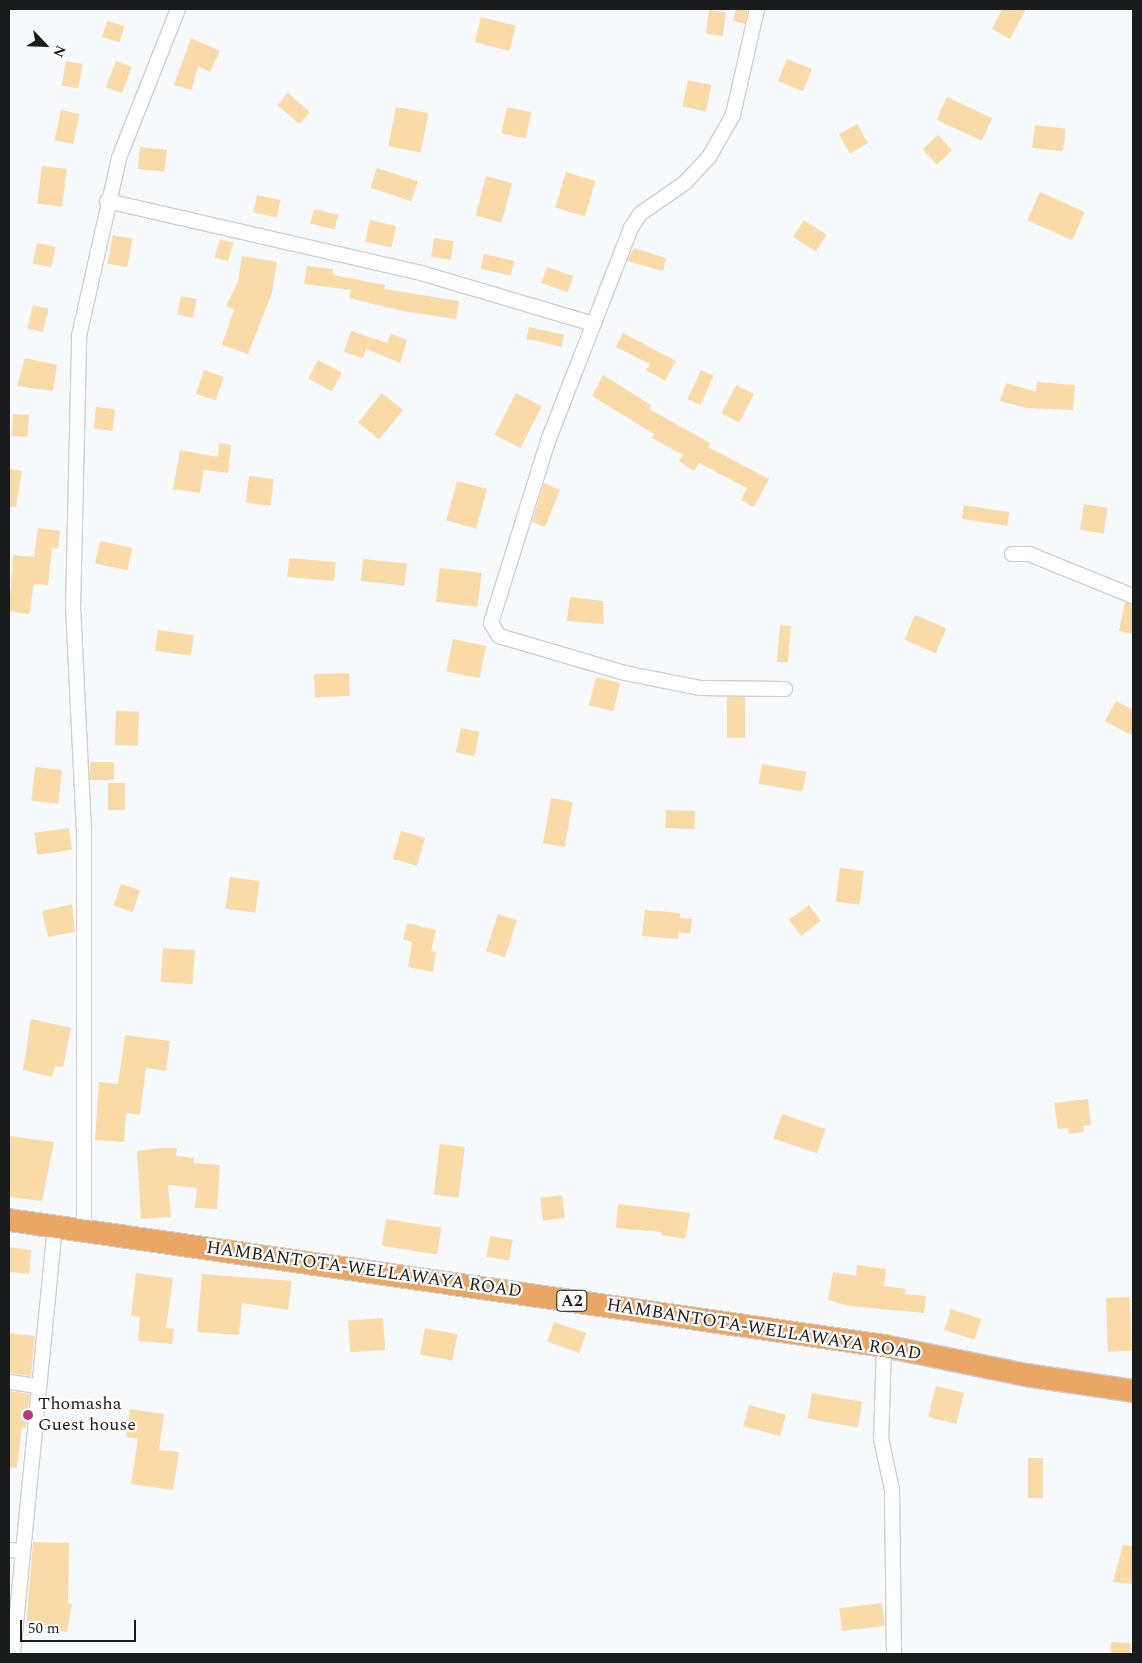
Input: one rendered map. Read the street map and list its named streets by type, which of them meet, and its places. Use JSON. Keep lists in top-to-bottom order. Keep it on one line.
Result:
{"streets":{"highway":["HAMBANTOTA-WELLAWAYA ROAD","A2"]},"places":["Thomasha Guest house"],"scale_bar":"50 m","north":"bottom right"}
